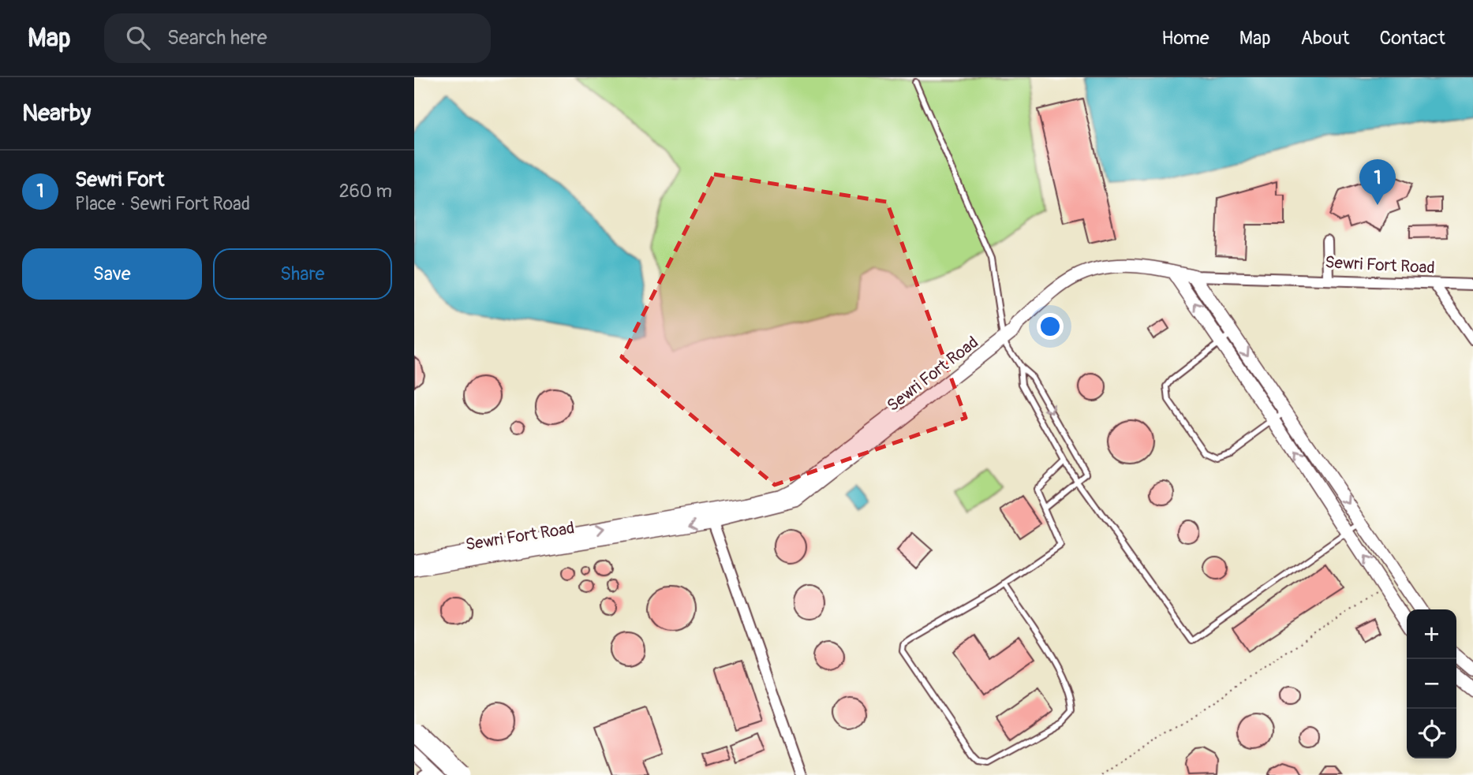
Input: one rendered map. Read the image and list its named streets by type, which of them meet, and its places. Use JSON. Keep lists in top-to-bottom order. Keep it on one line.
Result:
{"streets":{"street":["Sewri Fort Road"]},"page":{"header":"Map","search":"Search here","nav":["Home","Map","About","Contact"],"heading":"Nearby","list":[{"mark":"1","name":"Sewri Fort","note":"Place · Sewri Fort Road","value":"260 m"}],"pins":"1","buttons":["Save","Share"],"map_buttons":["+","−"]}}
